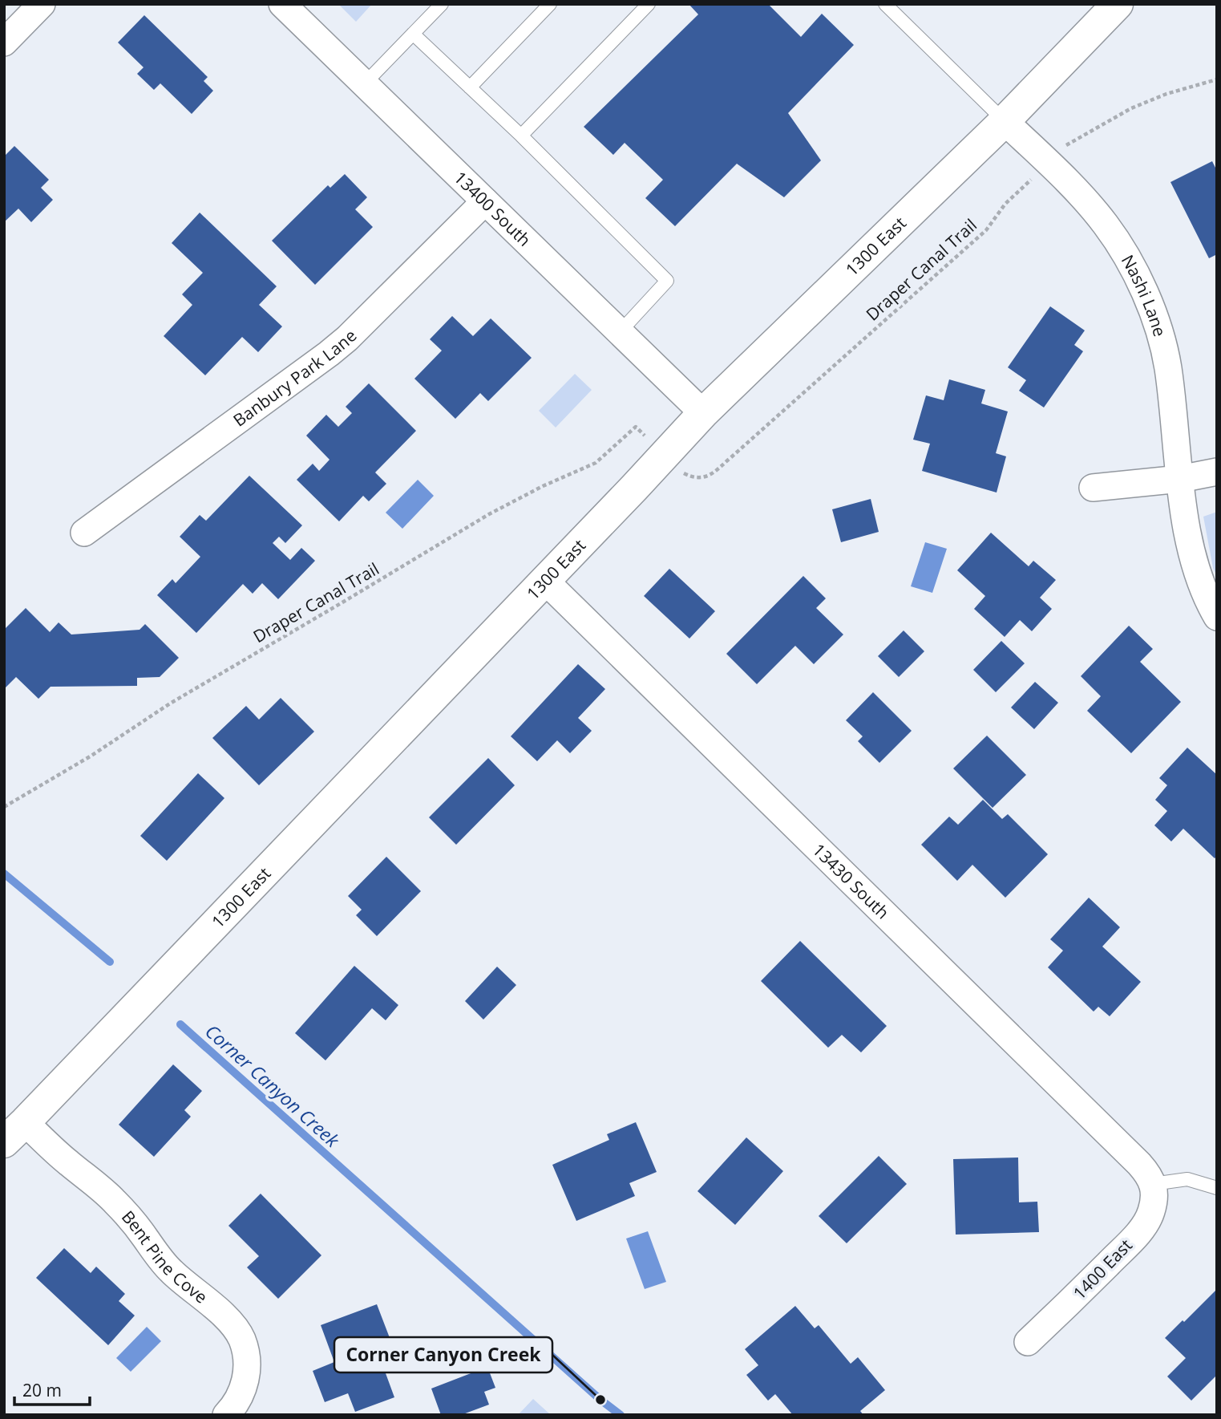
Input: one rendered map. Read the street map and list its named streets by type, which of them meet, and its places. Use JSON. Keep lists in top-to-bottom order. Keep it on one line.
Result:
{"streets":{"main road":["1300 East"],"street":["13400 South","Nashi Lane","Banbury Park Lane","13430 South","Bent Pine Cove","1400 East"],"path":["Draper Canal Trail"]},"crossings":[["13400 South","1300 East"],["13400 South","Banbury Park Lane"],["1300 East","Nashi Lane"],["1300 East","13430 South"],["1300 East","Bent Pine Cove"],["Draper Canal Trail","Nashi Lane"],["13430 South","1400 East"]],"water":["Corner Canyon Creek"],"places":["Corner Canyon Creek"],"scale_bar":"20 m"}
